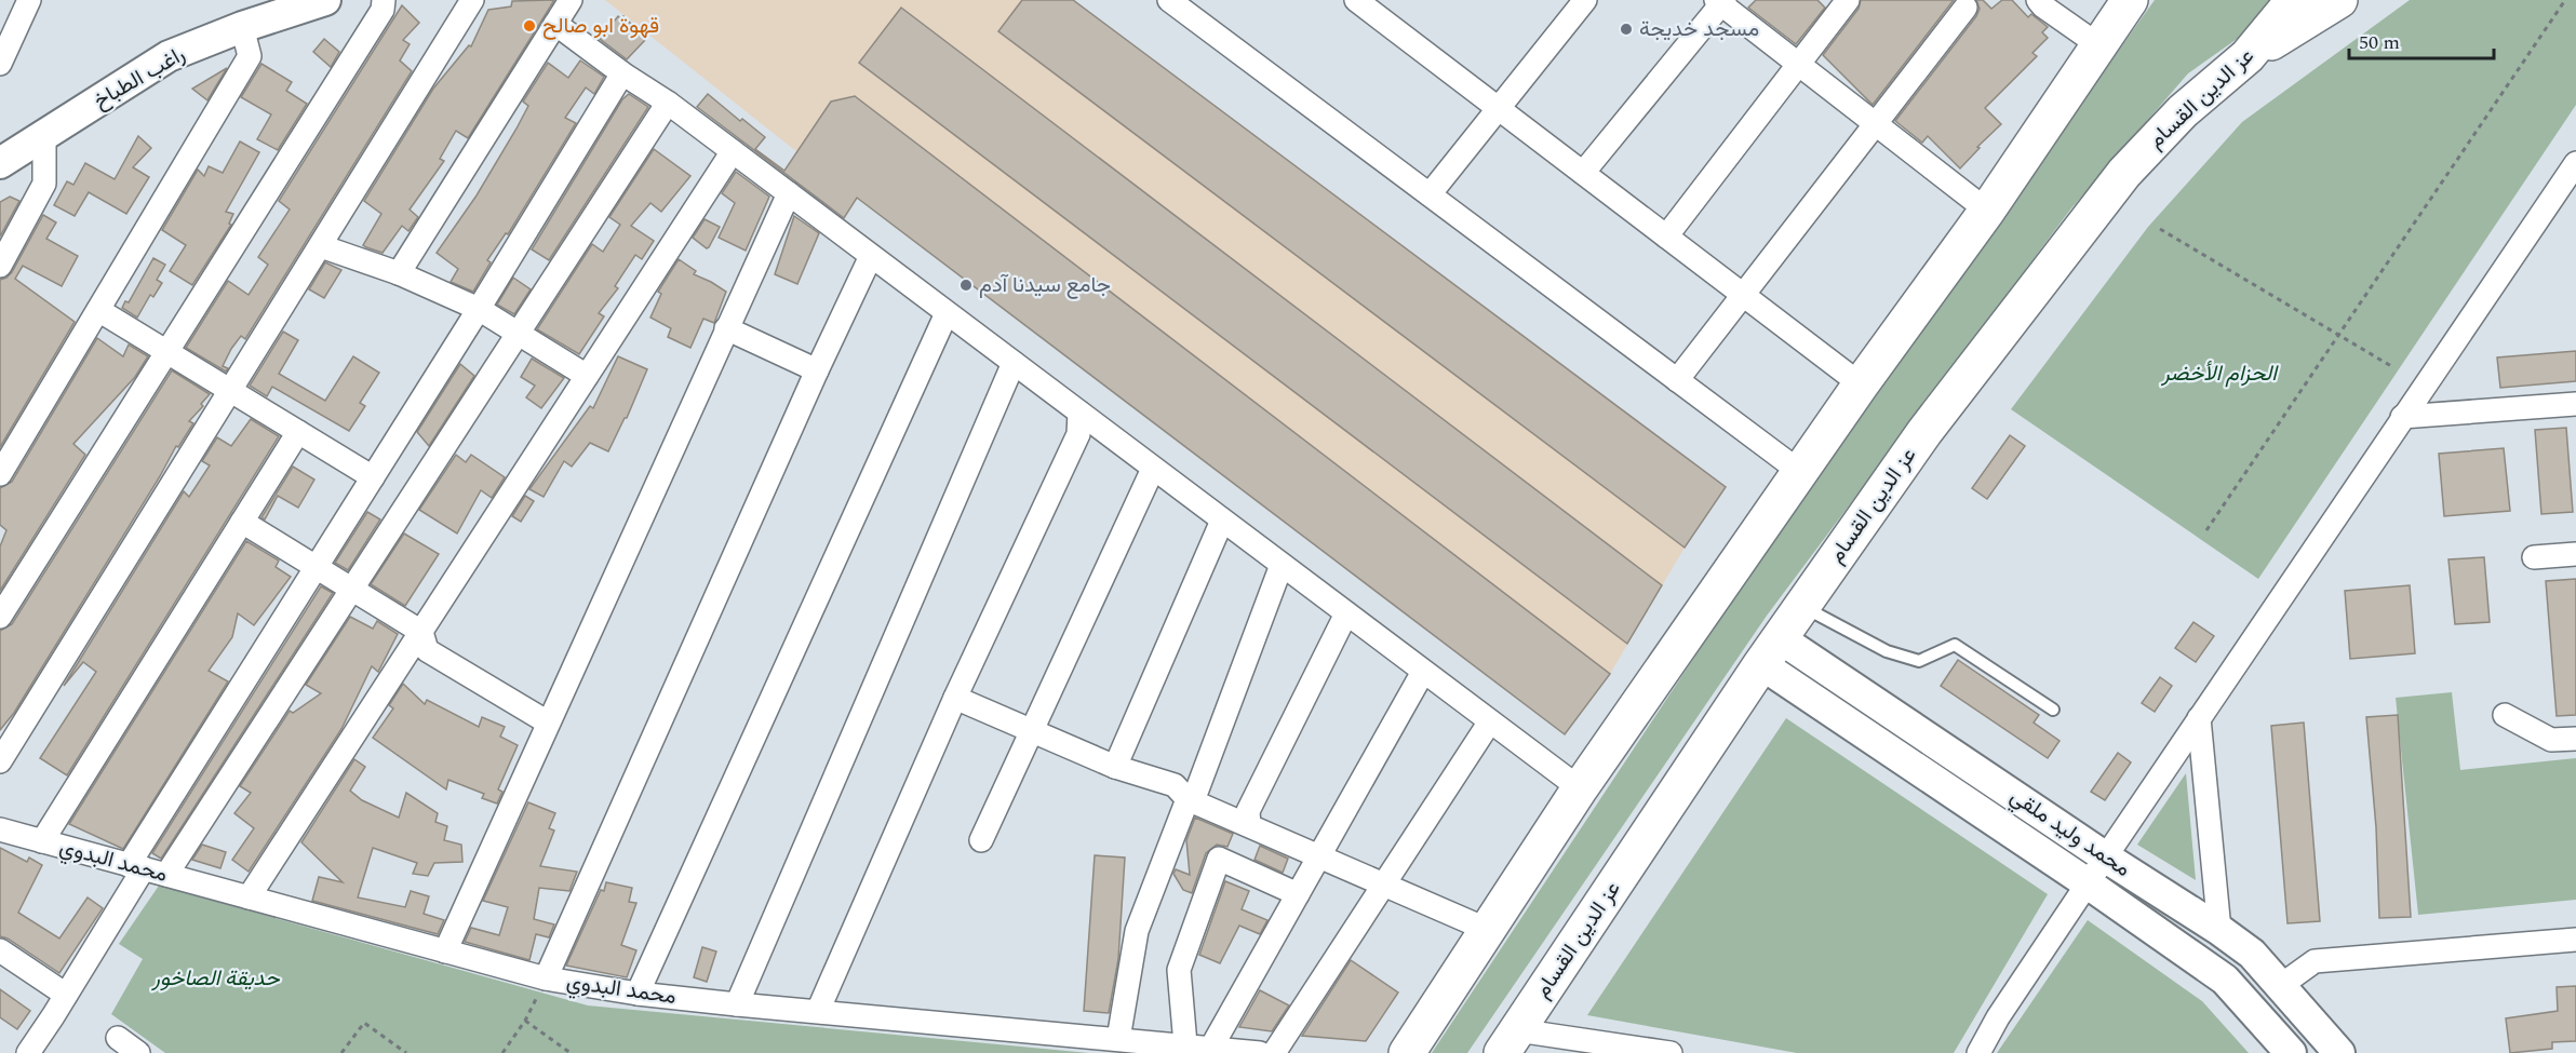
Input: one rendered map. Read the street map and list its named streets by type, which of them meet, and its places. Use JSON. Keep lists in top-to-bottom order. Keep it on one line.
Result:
{"streets":{"highway":["عز الدين القسام"],"street":["راغب الطباخ","محمد وليد ملقي","محمد البدوي"]},"crossings":[["عز الدين القسام","محمد وليد ملقي"]],"parks":["الحزام الأخضر","حديقة الصاخور"],"places":["قهوة ابو صالح","مسجد خديجة","جامع سيدنا آدم"],"scale_bar":"50 m"}
